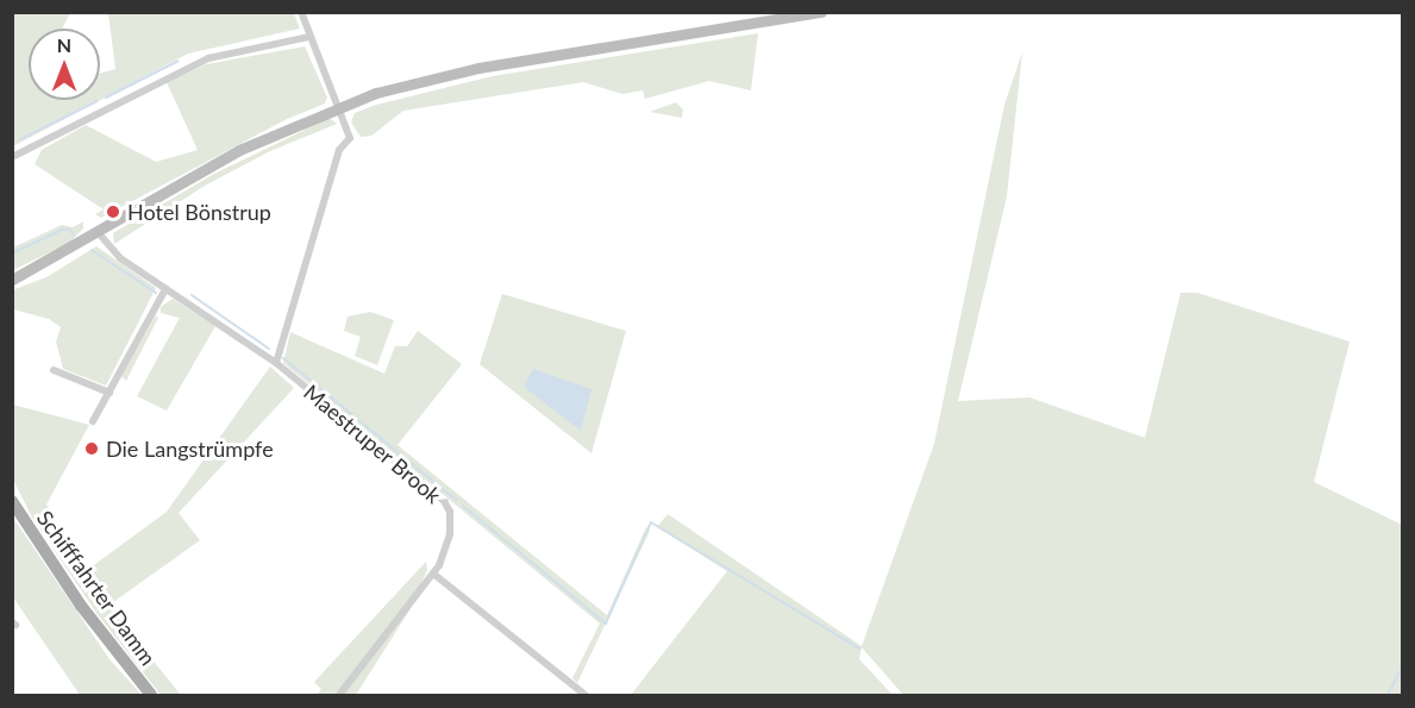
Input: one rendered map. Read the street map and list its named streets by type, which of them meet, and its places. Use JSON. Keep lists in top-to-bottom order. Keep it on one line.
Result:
{"streets":{"main road":["Schifffahrter Damm"],"street":["Maestruper Brook"]},"places":["Hotel Bönstrup","Die Langstrümpfe"],"north":"top"}
